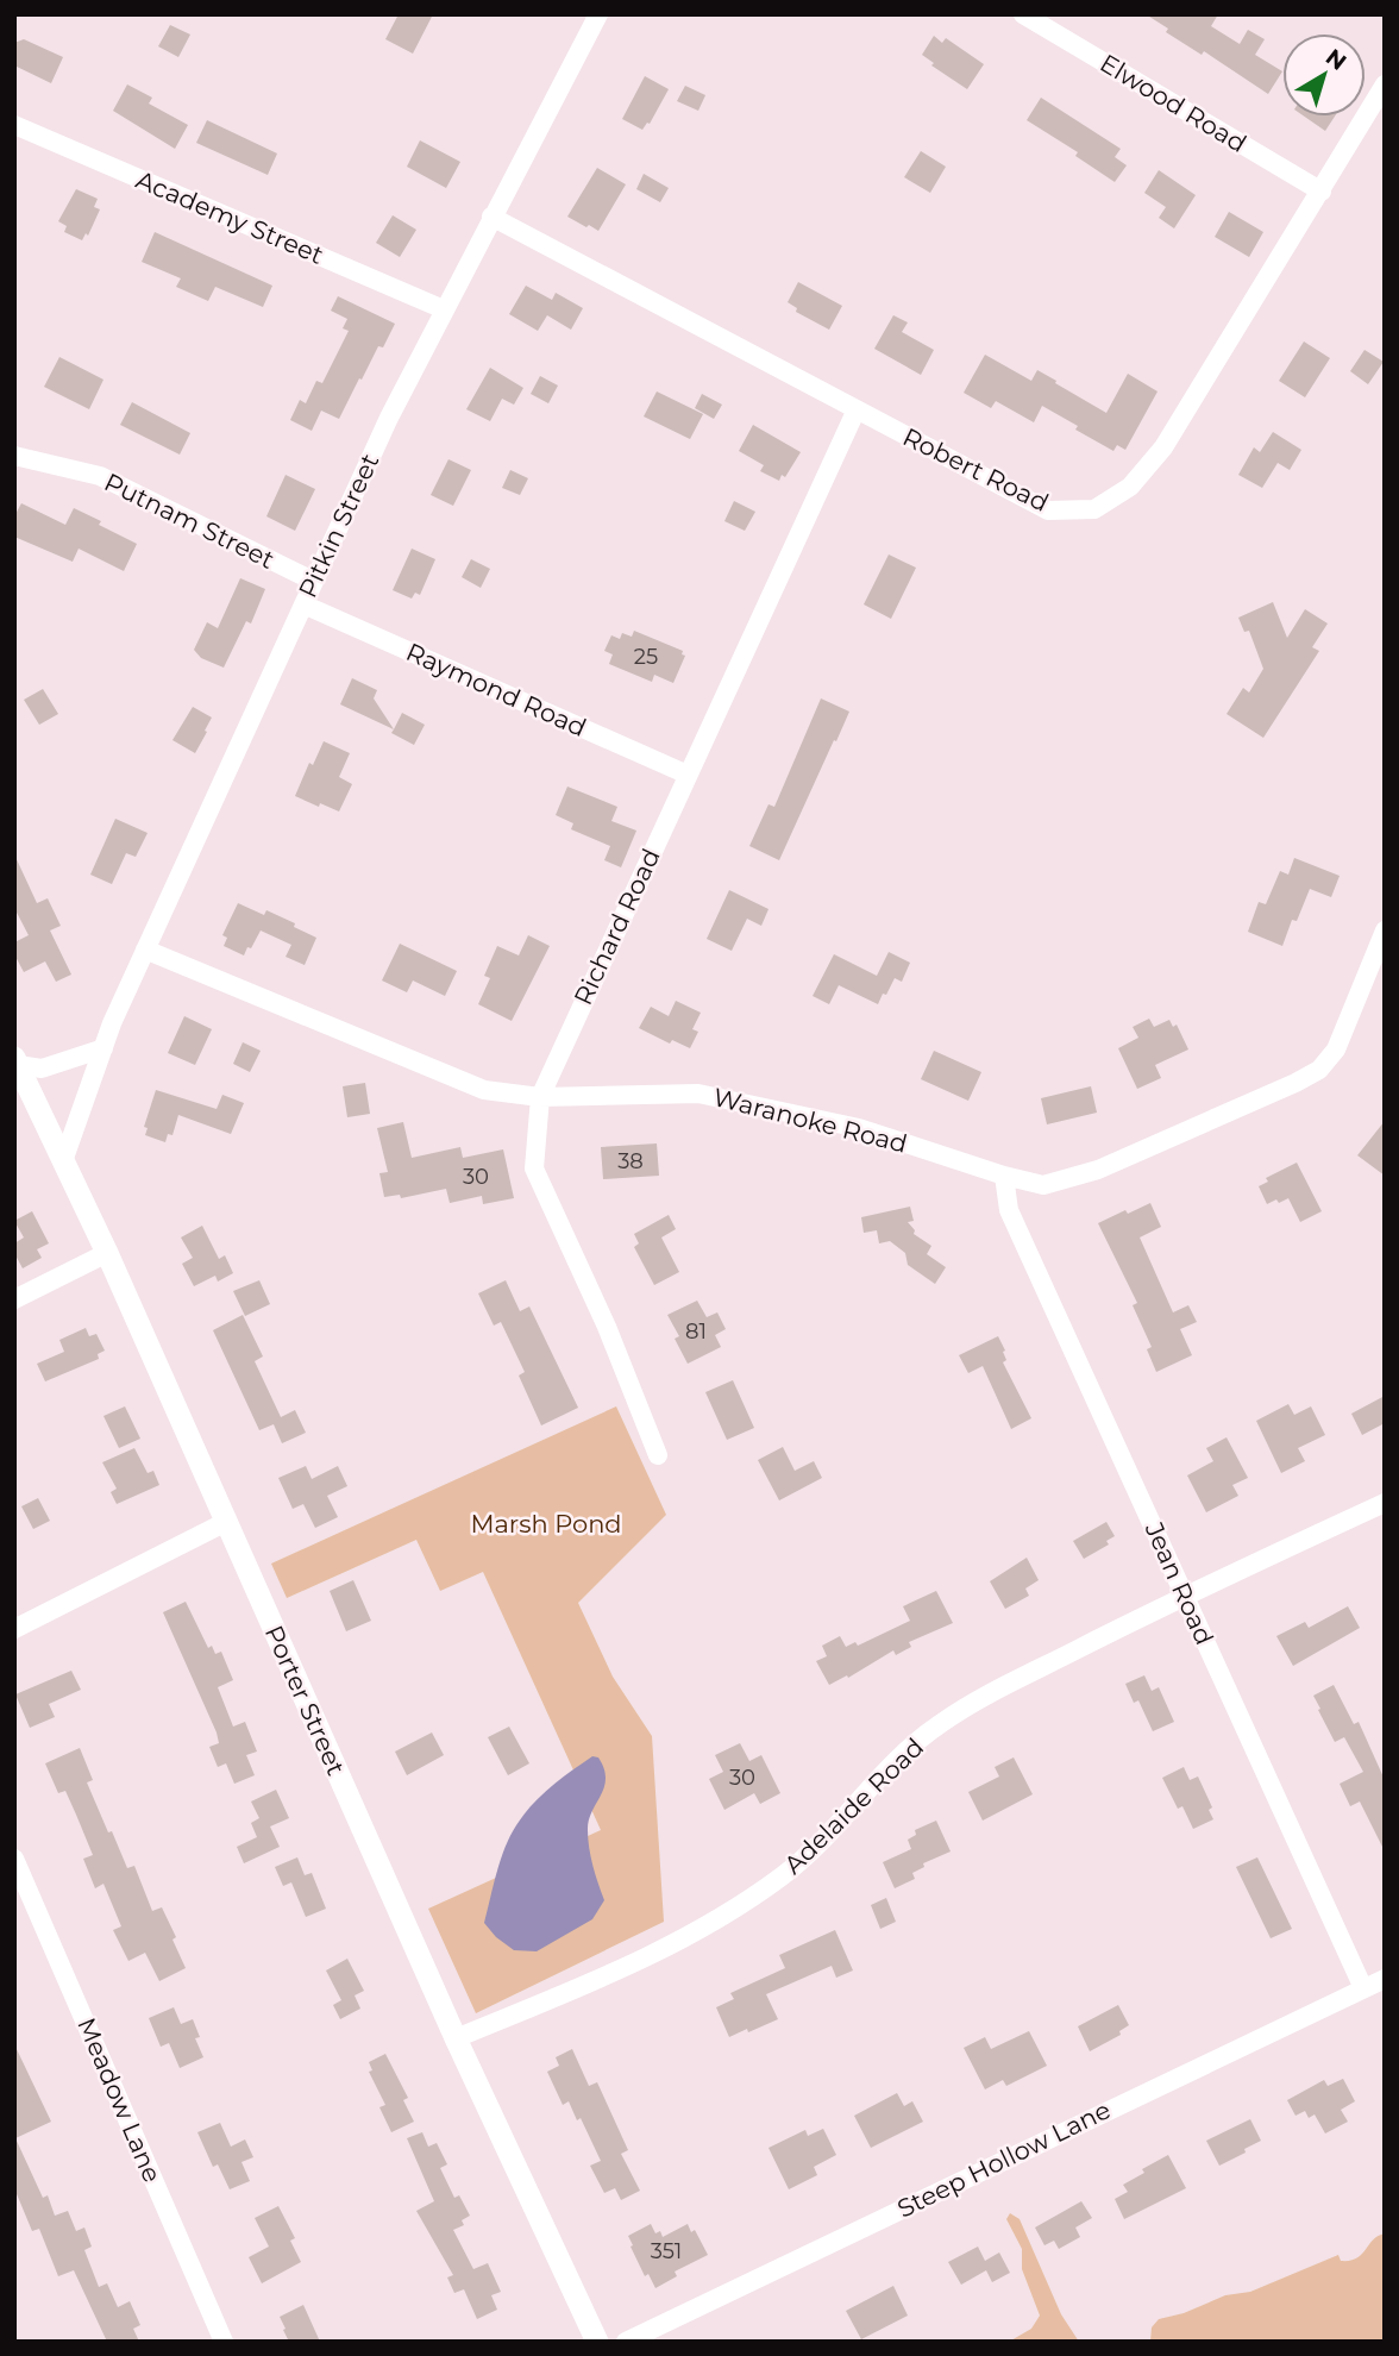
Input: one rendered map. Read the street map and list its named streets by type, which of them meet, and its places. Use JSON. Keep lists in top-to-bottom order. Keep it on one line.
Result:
{"streets":{"street":["Elwood Road","Academy Street","Robert Road","Putnam Street","Pitkin Street","Raymond Road","Richard Road","Waranoke Road","Jean Road","Porter Street","Adelaide Road","Meadow Lane","Steep Hollow Lane"]},"crossings":[["Elwood Road","Robert Road"],["Academy Street","Pitkin Street"],["Robert Road","Pitkin Street"],["Robert Road","Richard Road"],["Putnam Street","Pitkin Street"],["Pitkin Street","Raymond Road"],["Pitkin Street","Waranoke Road"],["Pitkin Street","Porter Street"],["Raymond Road","Richard Road"],["Richard Road","Waranoke Road"],["Waranoke Road","Jean Road"],["Jean Road","Adelaide Road"],["Jean Road","Steep Hollow Lane"],["Porter Street","Adelaide Road"]],"parks":["Marsh Pond"],"house_numbers":["25","38","30","81","30","351"],"north":"top right"}
